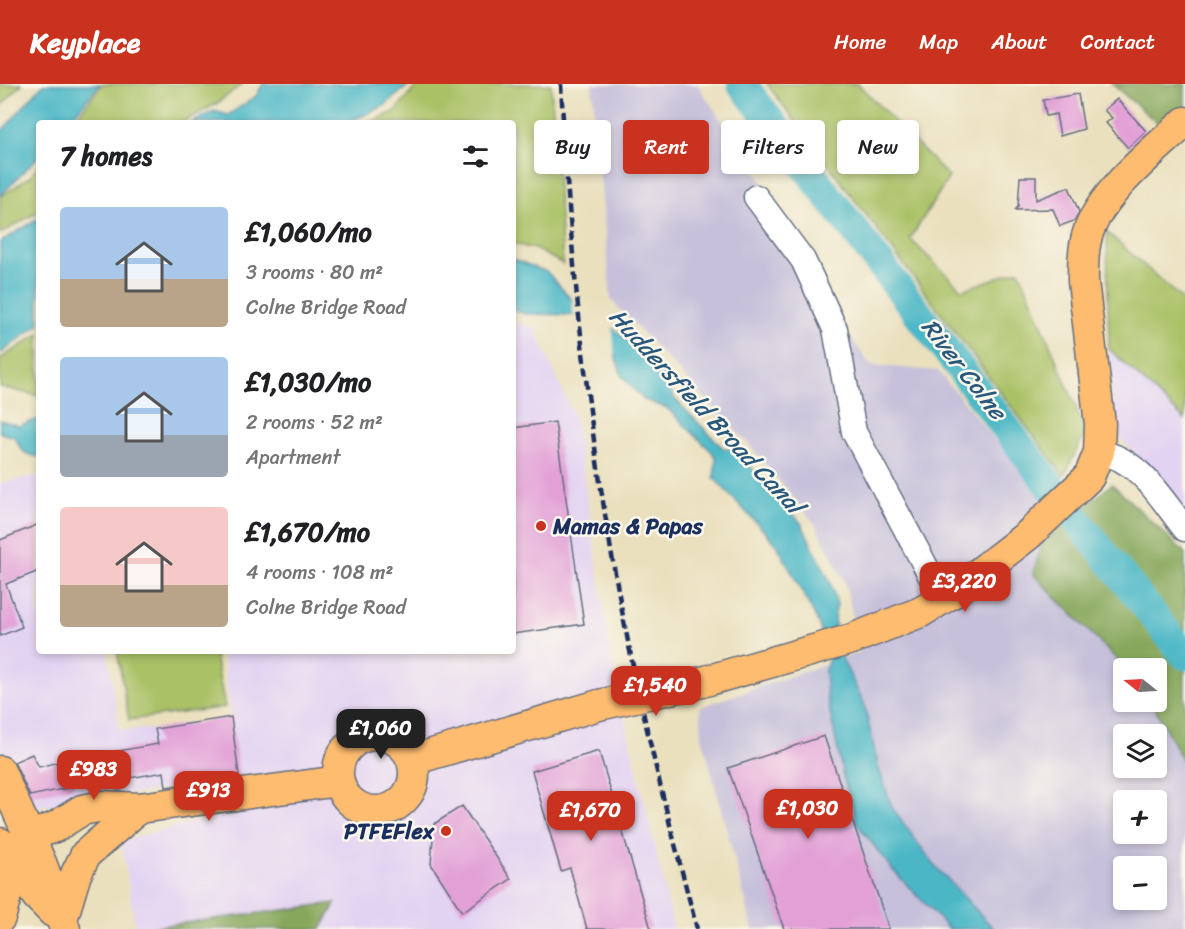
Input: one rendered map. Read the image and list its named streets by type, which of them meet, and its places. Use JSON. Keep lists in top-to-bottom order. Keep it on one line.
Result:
{"water":["River Colne","Huddersfield Broad Canal"],"places":["Mamas & Papas","PTFEFlex"],"north":"left","page":{"header":"Keyplace","nav":["Home","Map","About","Contact"],"chip":["Buy","Rent","Filters","New"],"heading":"7 homes","list":[{"name":"£1,060/mo","note":"3 rooms · 80 m² · Colne Bridge Road"},{"name":"£1,030/mo","note":"2 rooms · 52 m² · Apartment"},{"name":"£1,670/mo","note":"4 rooms · 108 m² · Colne Bridge Road"}],"price":["£3,220","£1,540","£1,060","£983","£913","£1,030","£1,670"],"map_buttons":["+","−"]}}
